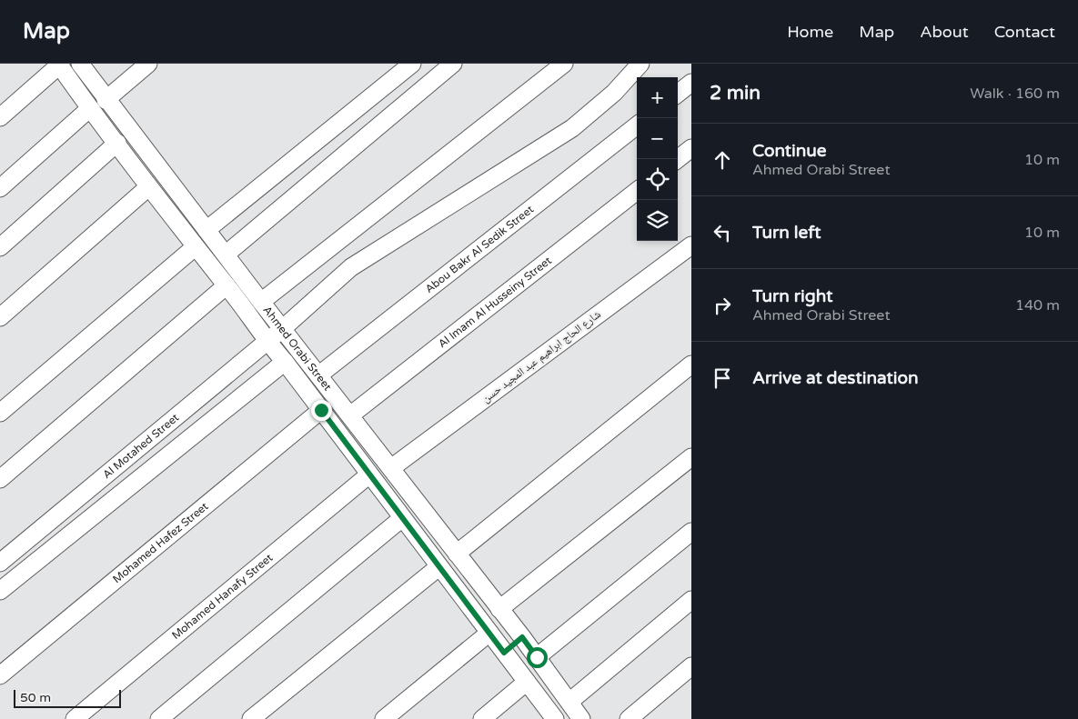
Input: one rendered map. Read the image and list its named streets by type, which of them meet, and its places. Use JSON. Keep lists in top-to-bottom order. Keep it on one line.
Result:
{"streets":{"street":["Abou Bakr Al Sedik Street","Al Imam Al Husseiny Street","Ahmed Orabi Street","شارع الحاج ابراهيم عبد المجيد حسن","Al Motahed Street","Mohamed Hafez Street","Mohamed Hanafy Street"]},"crossings":[["Abou Bakr Al Sedik Street","Ahmed Orabi Street"],["Al Imam Al Husseiny Street","Ahmed Orabi Street"],["Ahmed Orabi Street","شارع الحاج ابراهيم عبد المجيد حسن"],["Ahmed Orabi Street","Al Motahed Street"],["Ahmed Orabi Street","Mohamed Hafez Street"],["Ahmed Orabi Street","Mohamed Hanafy Street"]],"scale_bar":"50 m","page":{"header":"Map","nav":["Home","Map","About","Contact"],"heading":["2 min","Walk · 160 m"],"map_buttons":["+","−"],"list":[["Continue","Ahmed Orabi Street","10 m"],["Turn left","10 m"],["Turn right","Ahmed Orabi Street","140 m"],"Arrive at destination"],"scale":"50 m"}}
